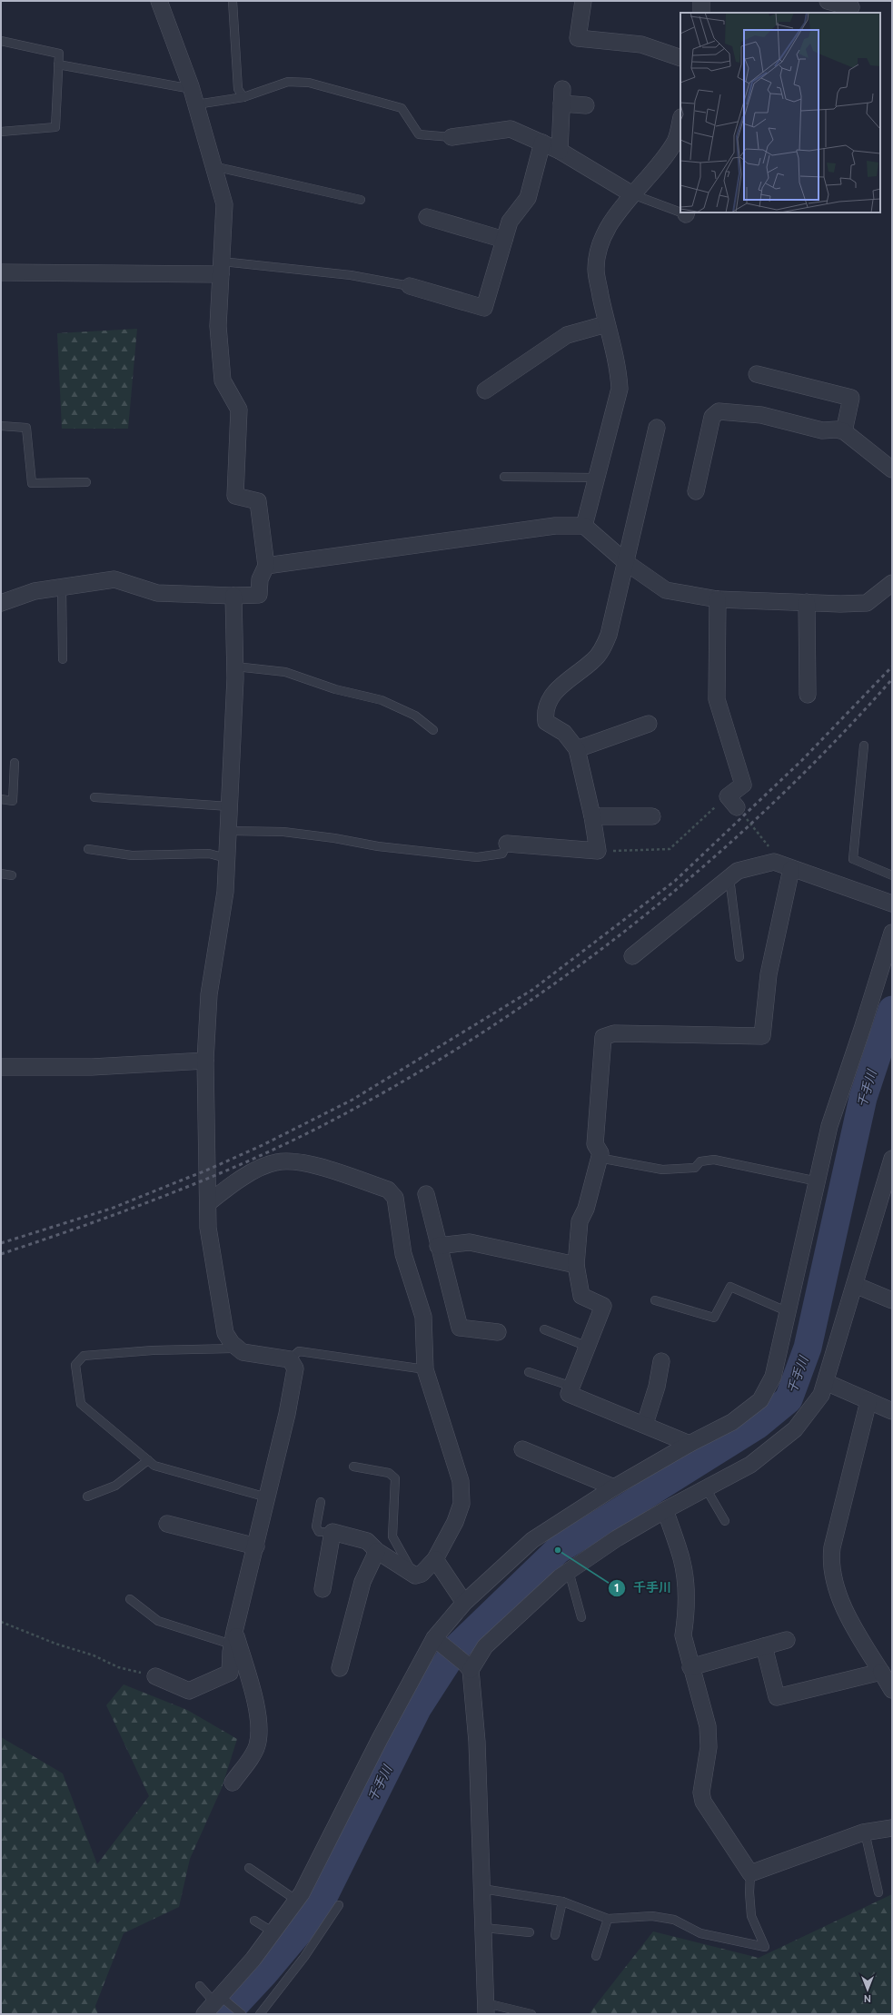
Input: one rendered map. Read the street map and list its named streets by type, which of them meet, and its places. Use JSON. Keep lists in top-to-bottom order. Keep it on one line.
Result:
{"water":["千手川"],"places":["千手川"],"north":"bottom"}
